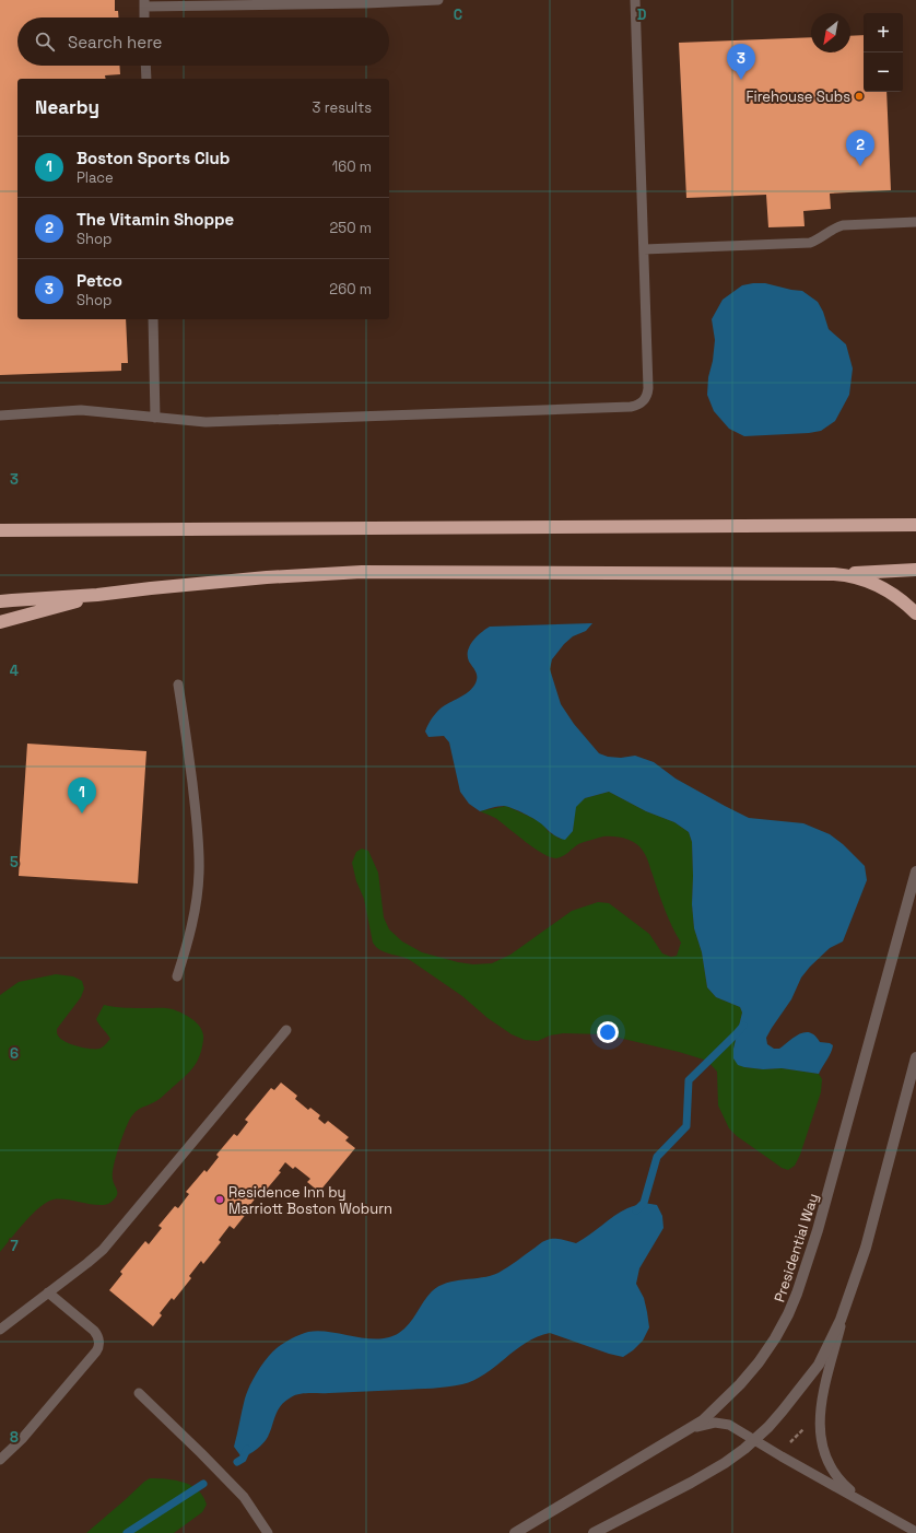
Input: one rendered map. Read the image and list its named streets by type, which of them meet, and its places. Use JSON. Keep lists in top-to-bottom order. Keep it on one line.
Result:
{"streets":{"street":["Presidential Way"]},"places":["Firehouse Subs","Residence Inn by Marriott Boston Woburn"],"north":"bottom left","page":{"map_buttons":["+","−"],"search":"Search here","pins":["3","2","1"],"heading":["Nearby","3 results"],"list":[{"mark":"1","name":"Boston Sports Club","note":"Place","value":"160 m"},{"mark":"2","name":"The Vitamin Shoppe","note":"Shop","value":"250 m"},{"mark":"3","name":"Petco","note":"Shop","value":"260 m"}]},"grid":{"columns":["C","D"],"rows":["3","4","5","6","7","8"]}}
